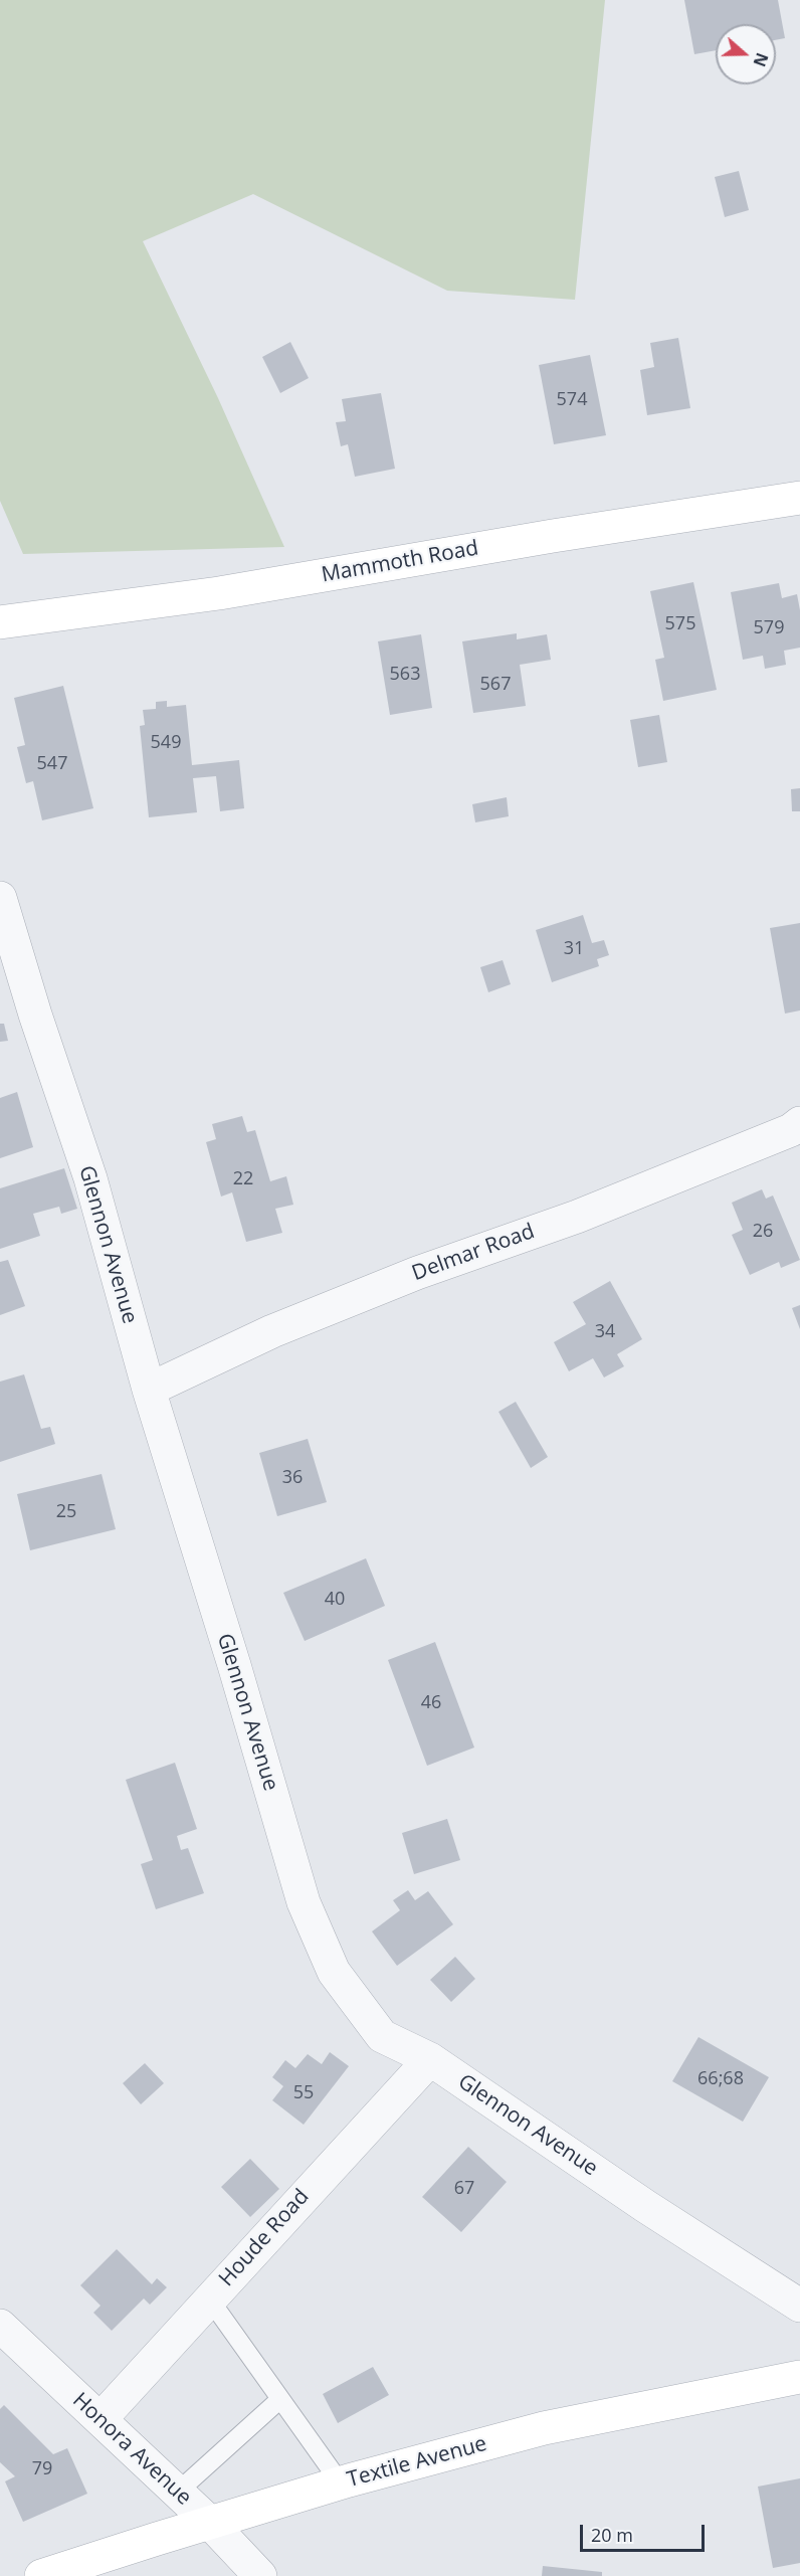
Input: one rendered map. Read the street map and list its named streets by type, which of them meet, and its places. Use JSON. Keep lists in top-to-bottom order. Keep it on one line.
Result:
{"streets":{"main road":["Mammoth Road","Textile Avenue"],"street":["Glennon Avenue","Delmar Road","Houde Road","Honora Avenue"]},"crossings":[["Glennon Avenue","Delmar Road"],["Glennon Avenue","Houde Road"],["Houde Road","Honora Avenue"],["Honora Avenue","Textile Avenue"]],"house_numbers":["574","575","579","563","567","549","547","31","22","26","34","36","25","40","46","66;68","55","67","79"],"scale_bar":"20 m","north":"right"}
